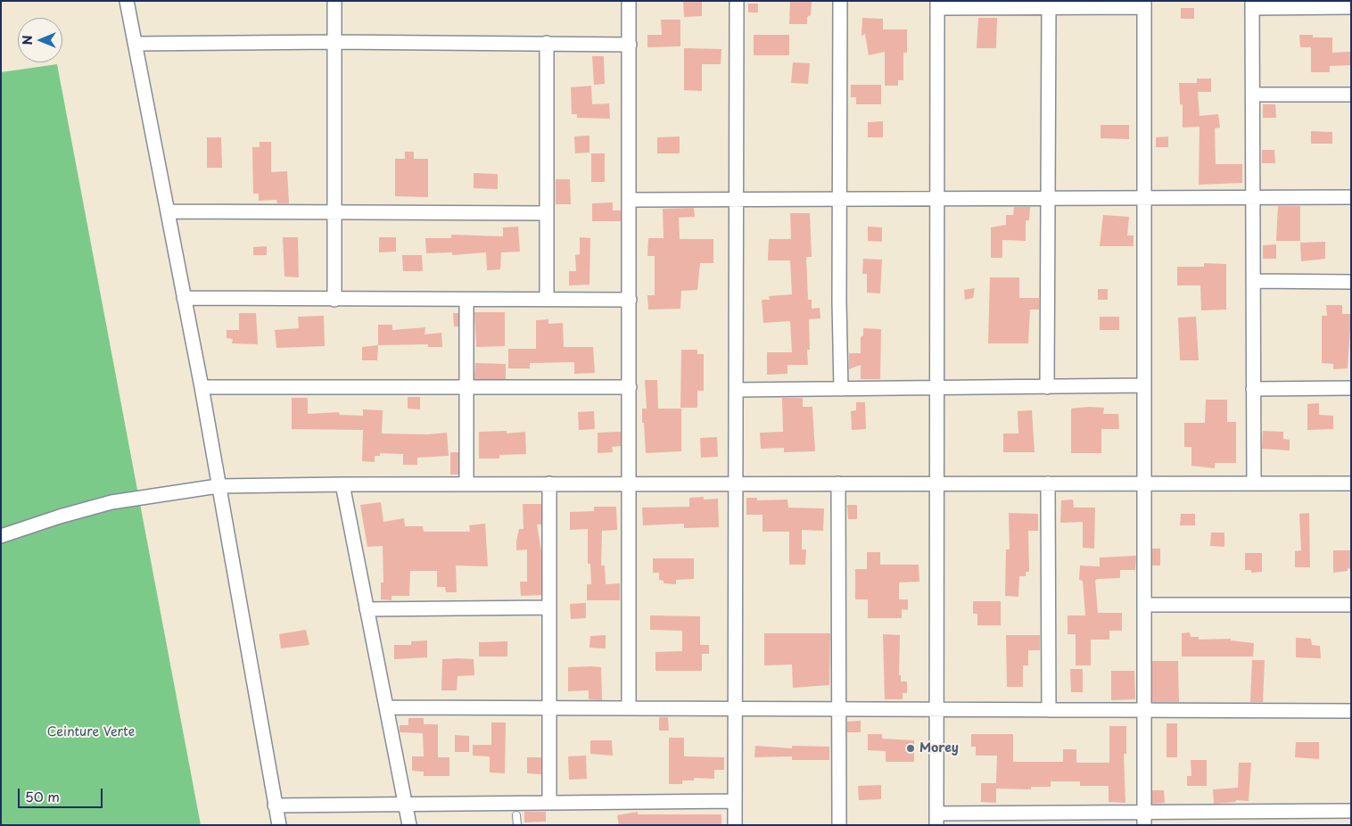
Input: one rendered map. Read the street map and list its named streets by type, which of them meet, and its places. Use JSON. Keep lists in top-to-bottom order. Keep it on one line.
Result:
{"parks":["Ceinture Verte"],"places":["Morey"],"scale_bar":"50 m","north":"left"}
